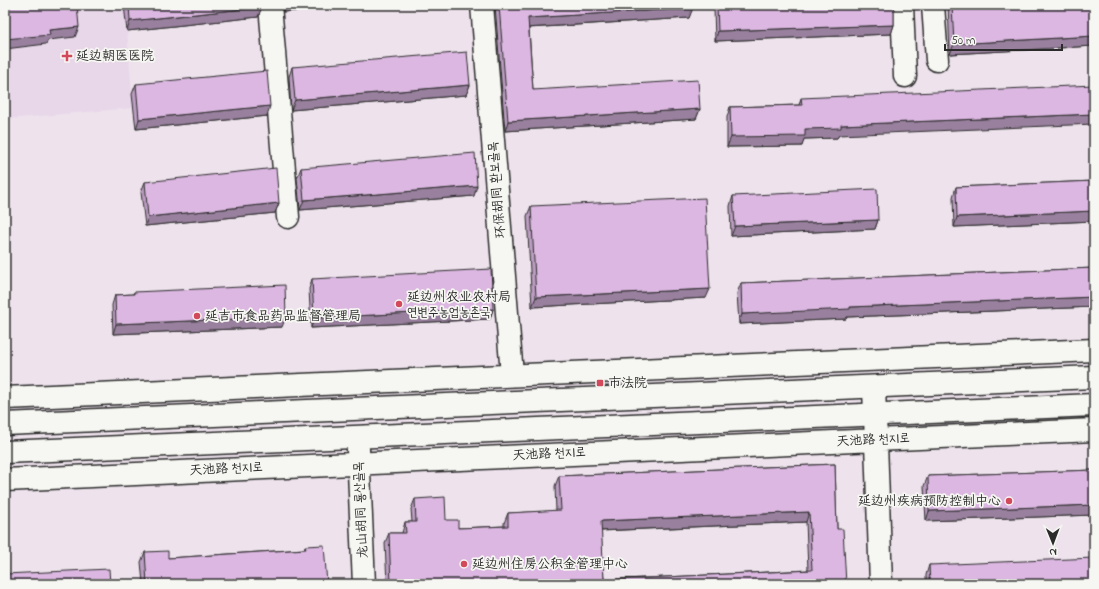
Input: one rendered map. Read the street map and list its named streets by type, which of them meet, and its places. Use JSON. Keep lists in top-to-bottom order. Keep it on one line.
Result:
{"streets":{"street":["环保胡同 환보골목","天池路 천지로","龙山胡同 룡산골목"]},"crossings":[["天池路 천지로","龙山胡同 룡산골목"]],"places":{"health":["延边朝医医院"],"other":["延边州农业农村局 연변주농업농촌국","延吉市食品药品监督管理局","延边州疾病预防控制中心","延边州住房公积金管理中心"],"transit":["市法院"]},"scale_bar":"50 m","north":"bottom"}
